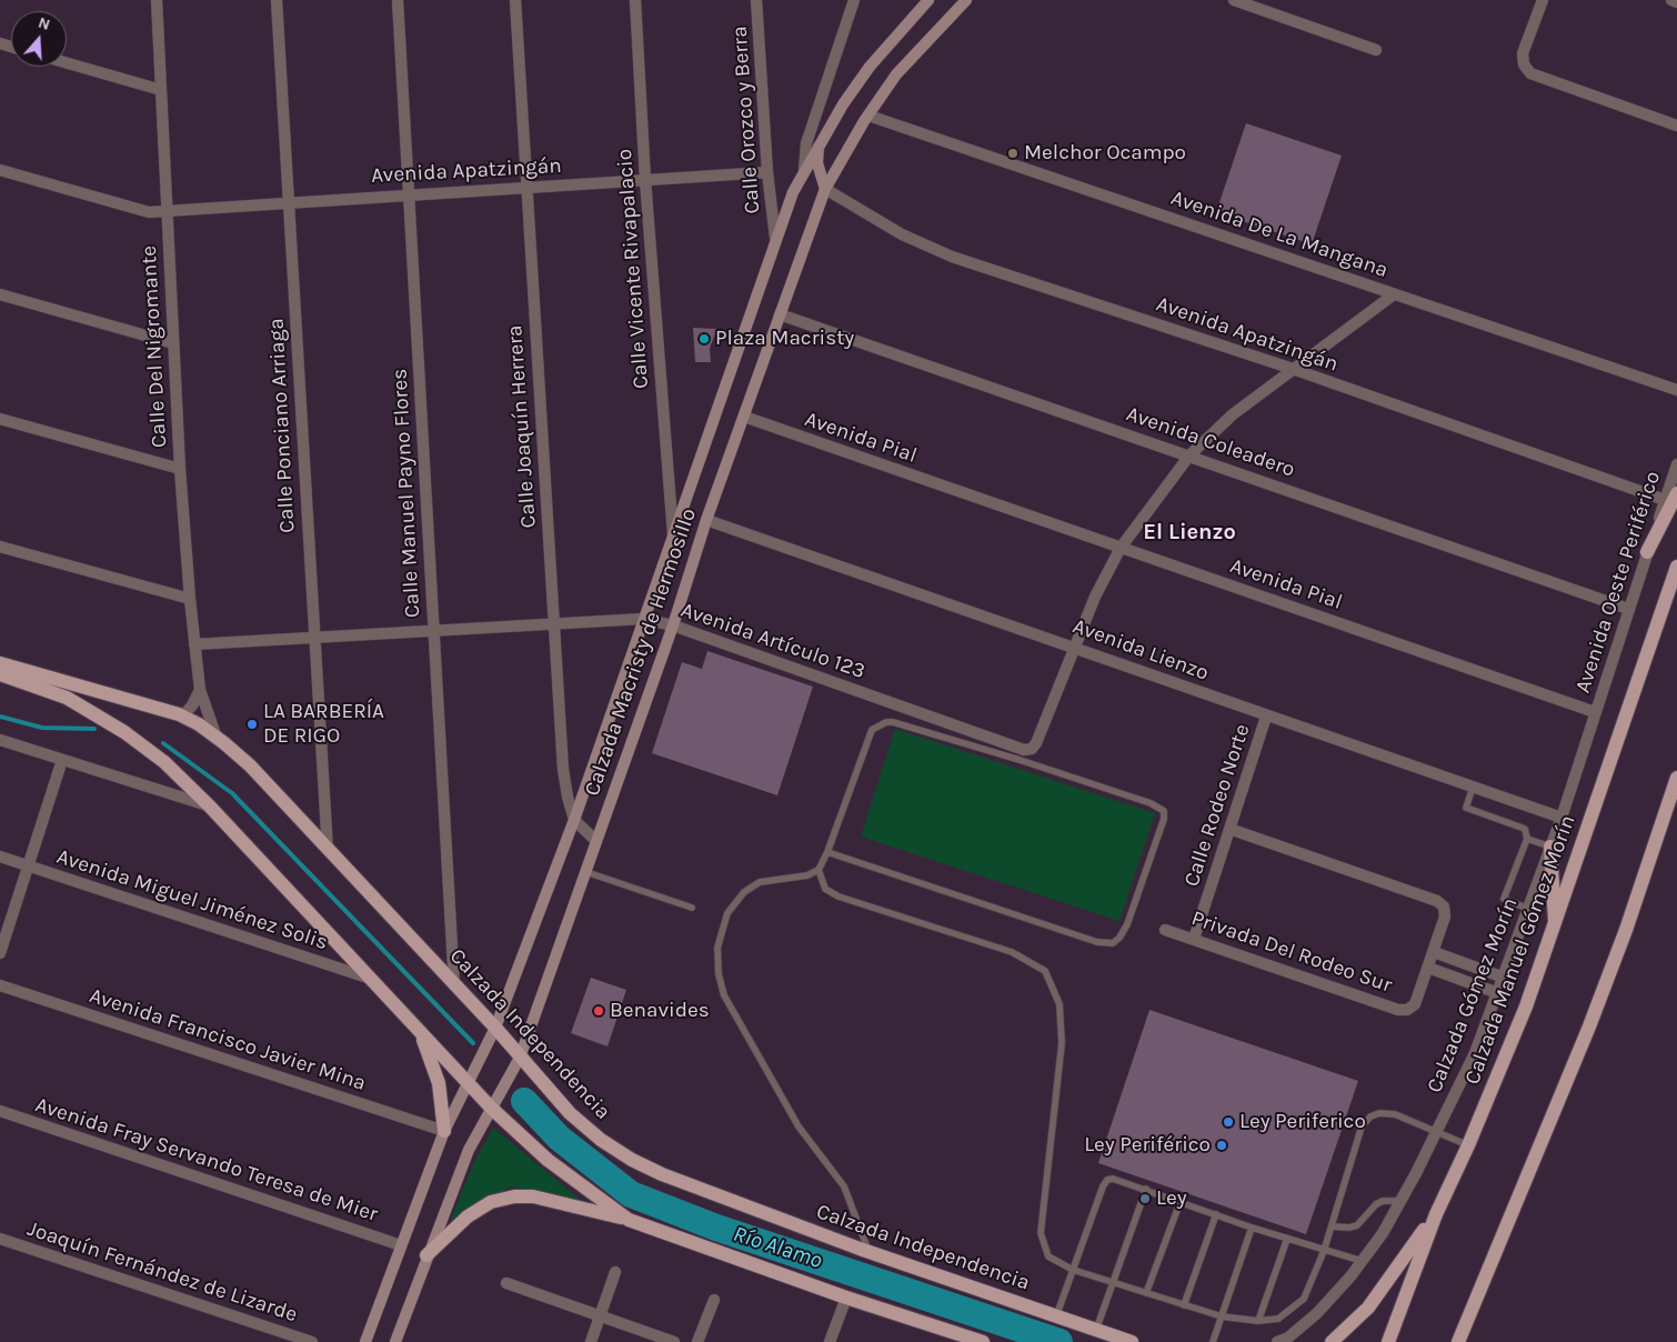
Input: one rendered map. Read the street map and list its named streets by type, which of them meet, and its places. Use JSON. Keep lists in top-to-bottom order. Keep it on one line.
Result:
{"streets":{"main road":["Calzada Macristy de Hermosillo","Calzada Manuel Gómez Morín","Calzada Independencia"],"street":["Calle Orozco y Berra","Avenida Apatzingán","Avenida De La Mangana","Calle Vicente Rivapalacio","Calle Del Nigromante","Calle Ponciano Arriaga","Calle Joaquín Herrera","Avenida Pial","Avenida Coleadero","Calle Manuel Payno Flores","Avenida Oeste Periférico","Avenida Artículo 123","Avenida Lienzo","Calle Rodeo Norte","Avenida Miguel Jiménez Solis","Privada Del Rodeo Sur","Calzada Gómez Morín","Avenida Francisco Javier Mina","Avenida Fray Servando Teresa de Mier","Joaquín Fernández de Lizarde"]},"crossings":[["Calle Orozco y Berra","Avenida Apatzingán"],["Calle Orozco y Berra","Calzada Macristy de Hermosillo"],["Avenida Apatzingán","Calle Vicente Rivapalacio"],["Avenida Apatzingán","Calle Del Nigromante"],["Avenida Apatzingán","Calle Ponciano Arriaga"],["Avenida Apatzingán","Calle Joaquín Herrera"],["Avenida Apatzingán","Calle Manuel Payno Flores"],["Avenida Apatzingán","Avenida Oeste Periférico"],["Avenida Apatzingán","Calzada Macristy de Hermosillo"],["Avenida De La Mangana","Calzada Macristy de Hermosillo"],["Calle Vicente Rivapalacio","Calzada Macristy de Hermosillo"],["Calle Del Nigromante","Avenida Artículo 123"],["Calle Del Nigromante","Calzada Independencia"],["Calle Ponciano Arriaga","Avenida Artículo 123"],["Calle Ponciano Arriaga","Calzada Independencia"],["Calle Joaquín Herrera","Avenida Artículo 123"],["Calle Joaquín Herrera","Calzada Macristy de Hermosillo"],["Avenida Pial","Avenida Oeste Periférico"],["Avenida Pial","Calzada Macristy de Hermosillo"],["Avenida Pial","Calzada Gómez Morín"],["Avenida Coleadero","Avenida Oeste Periférico"],["Avenida Coleadero","Calzada Macristy de Hermosillo"],["Calle Manuel Payno Flores","Avenida Artículo 123"],["Calle Manuel Payno Flores","Calzada Independencia"],["Avenida Oeste Periférico","Calzada Gómez Morín"],["Avenida Artículo 123","Calzada Macristy de Hermosillo"],["Avenida Lienzo","Calzada Macristy de Hermosillo"],["Avenida Lienzo","Calle Rodeo Norte"],["Avenida Lienzo","Calzada Gómez Morín"],["Calzada Macristy de Hermosillo","Calzada Independencia"],["Calzada Macristy de Hermosillo","Avenida Francisco Javier Mina"],["Calzada Macristy de Hermosillo","Avenida Fray Servando Teresa de Mier"],["Calle Rodeo Norte","Privada Del Rodeo Sur"]],"districts":["El Lienzo"],"water":["Río Alamo"],"places":["Melchor Ocampo","Plaza Macristy","LA BARBERÍA DE RIGO","Benavides","Ley Periferico","Ley Periférico","Ley"],"north":"top"}
